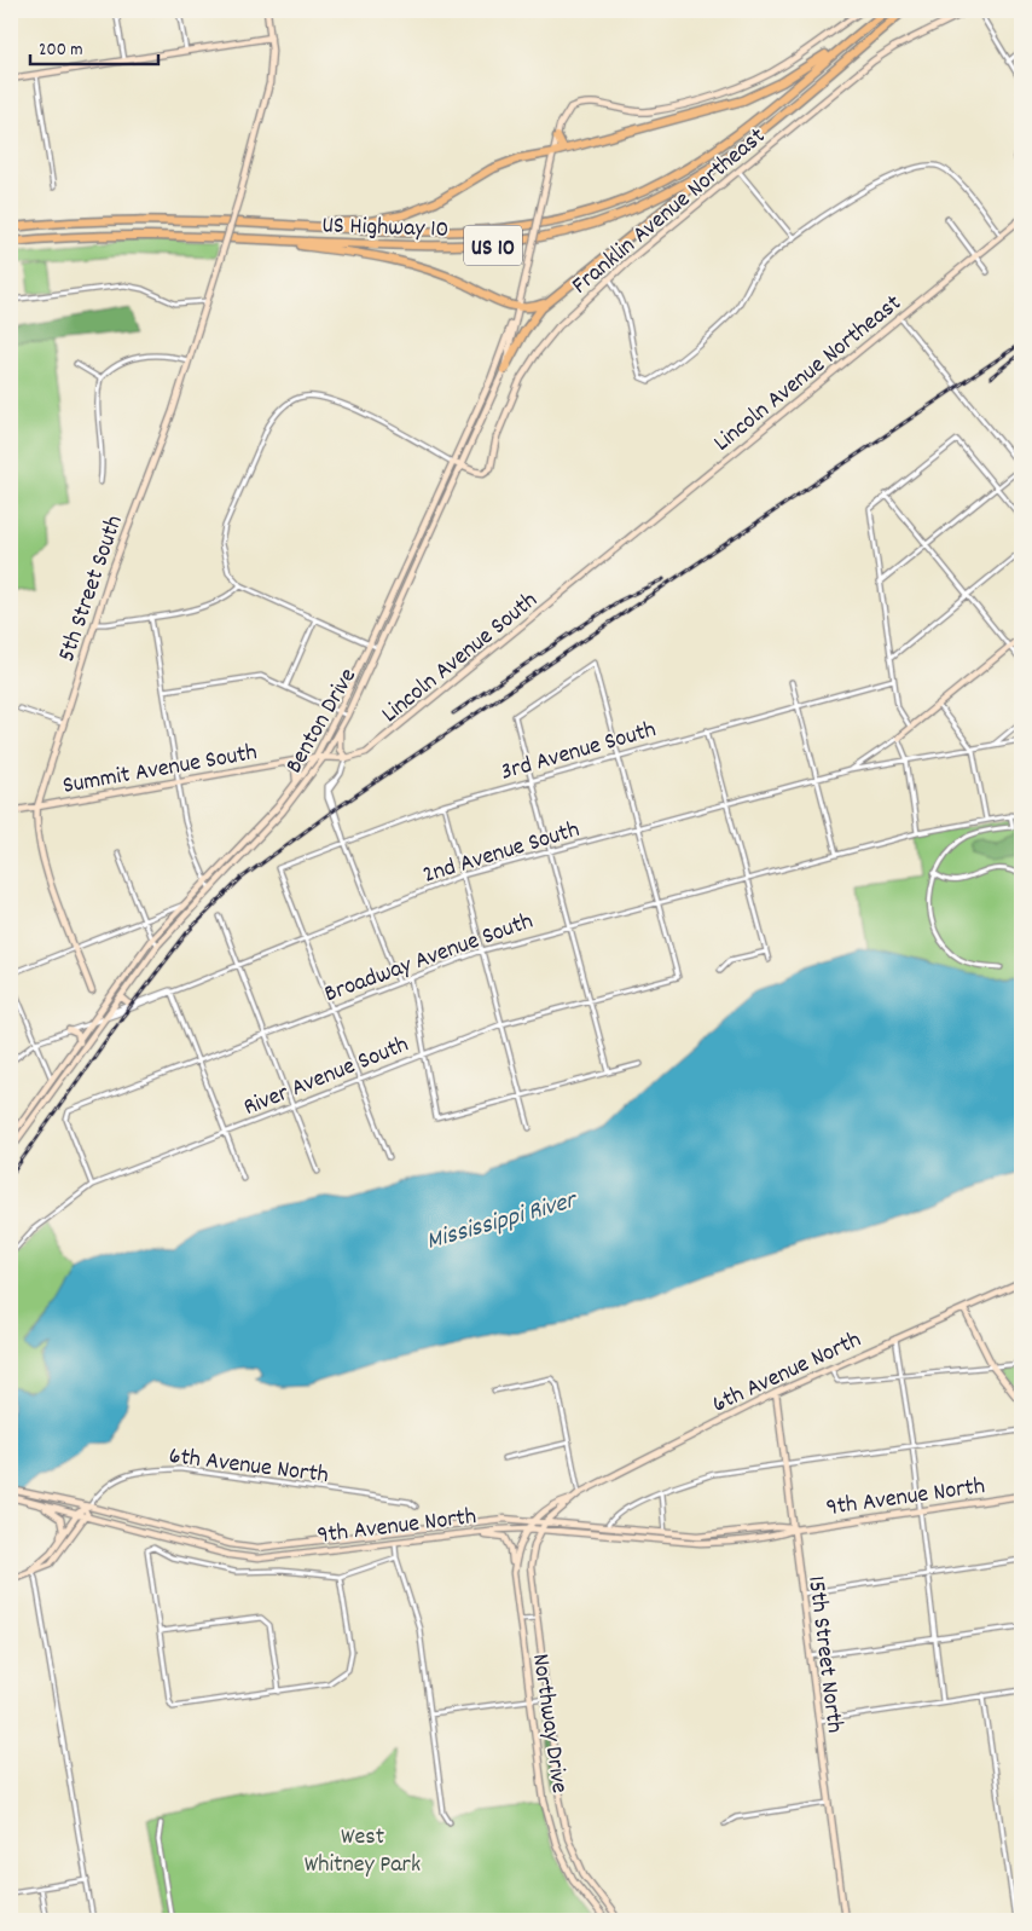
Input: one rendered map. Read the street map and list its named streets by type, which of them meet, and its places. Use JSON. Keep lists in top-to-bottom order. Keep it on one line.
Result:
{"streets":{"highway":["US Highway 10","US 10"],"street":["Franklin Avenue Northeast","Lincoln Avenue Northeast","5th Street South","Lincoln Avenue South","Benton Drive","3rd Avenue South","Summit Avenue South","2nd Avenue South","Broadway Avenue South","River Avenue South","6th Avenue North","9th Avenue North","15th Street North","Northway Drive"]},"crossings":[["Franklin Avenue Northeast","Benton Drive"],["Lincoln Avenue Northeast","Lincoln Avenue South"],["5th Street South","Summit Avenue South"],["Lincoln Avenue South","Benton Drive"],["Lincoln Avenue South","Summit Avenue South"],["Benton Drive","Summit Avenue South"],["Benton Drive","2nd Avenue South"],["3rd Avenue South","2nd Avenue South"],["Broadway Avenue South","River Avenue South"],["6th Avenue North","9th Avenue North"],["6th Avenue North","15th Street North"],["6th Avenue North","Northway Drive"],["9th Avenue North","15th Street North"],["9th Avenue North","Northway Drive"]],"water":["Mississippi River"],"parks":["West Whitney Park"],"scale_bar":"200 m"}
